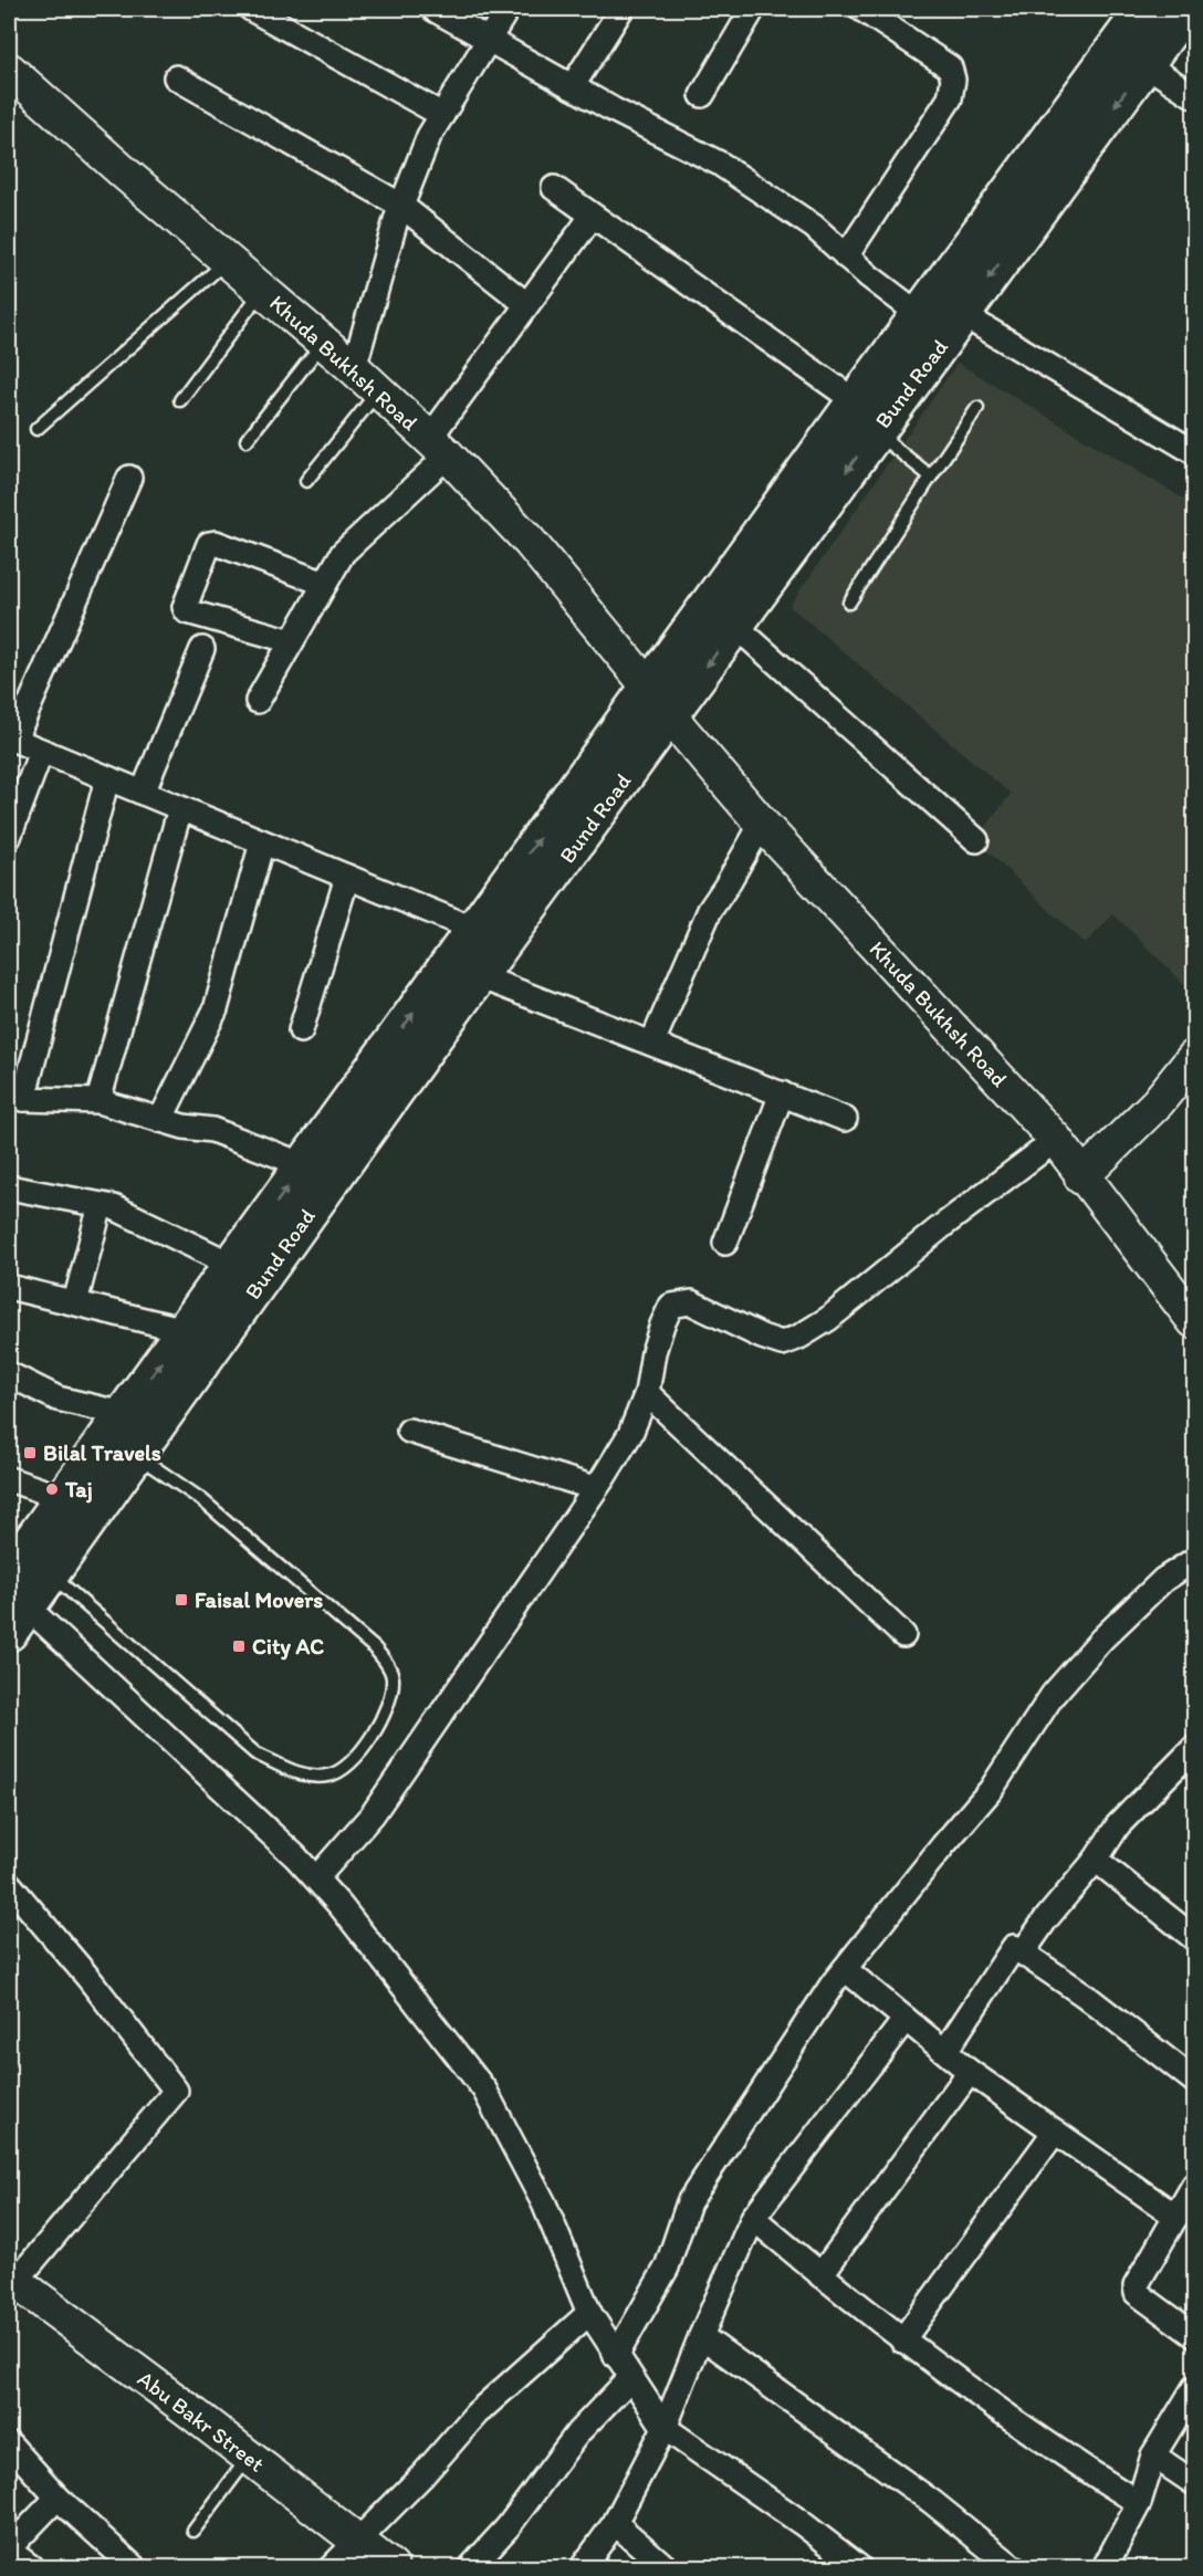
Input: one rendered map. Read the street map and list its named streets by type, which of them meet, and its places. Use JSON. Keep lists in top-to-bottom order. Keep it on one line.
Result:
{"streets":{"main road":["Bund Road"],"street":["Khuda Bukhsh Road","Abu Bakr Street"]},"crossings":[["Khuda Bukhsh Road","Bund Road"]],"places":{"transit":["Bilal Travels","Faisal Movers","City AC"],"other":["Taj"]}}
